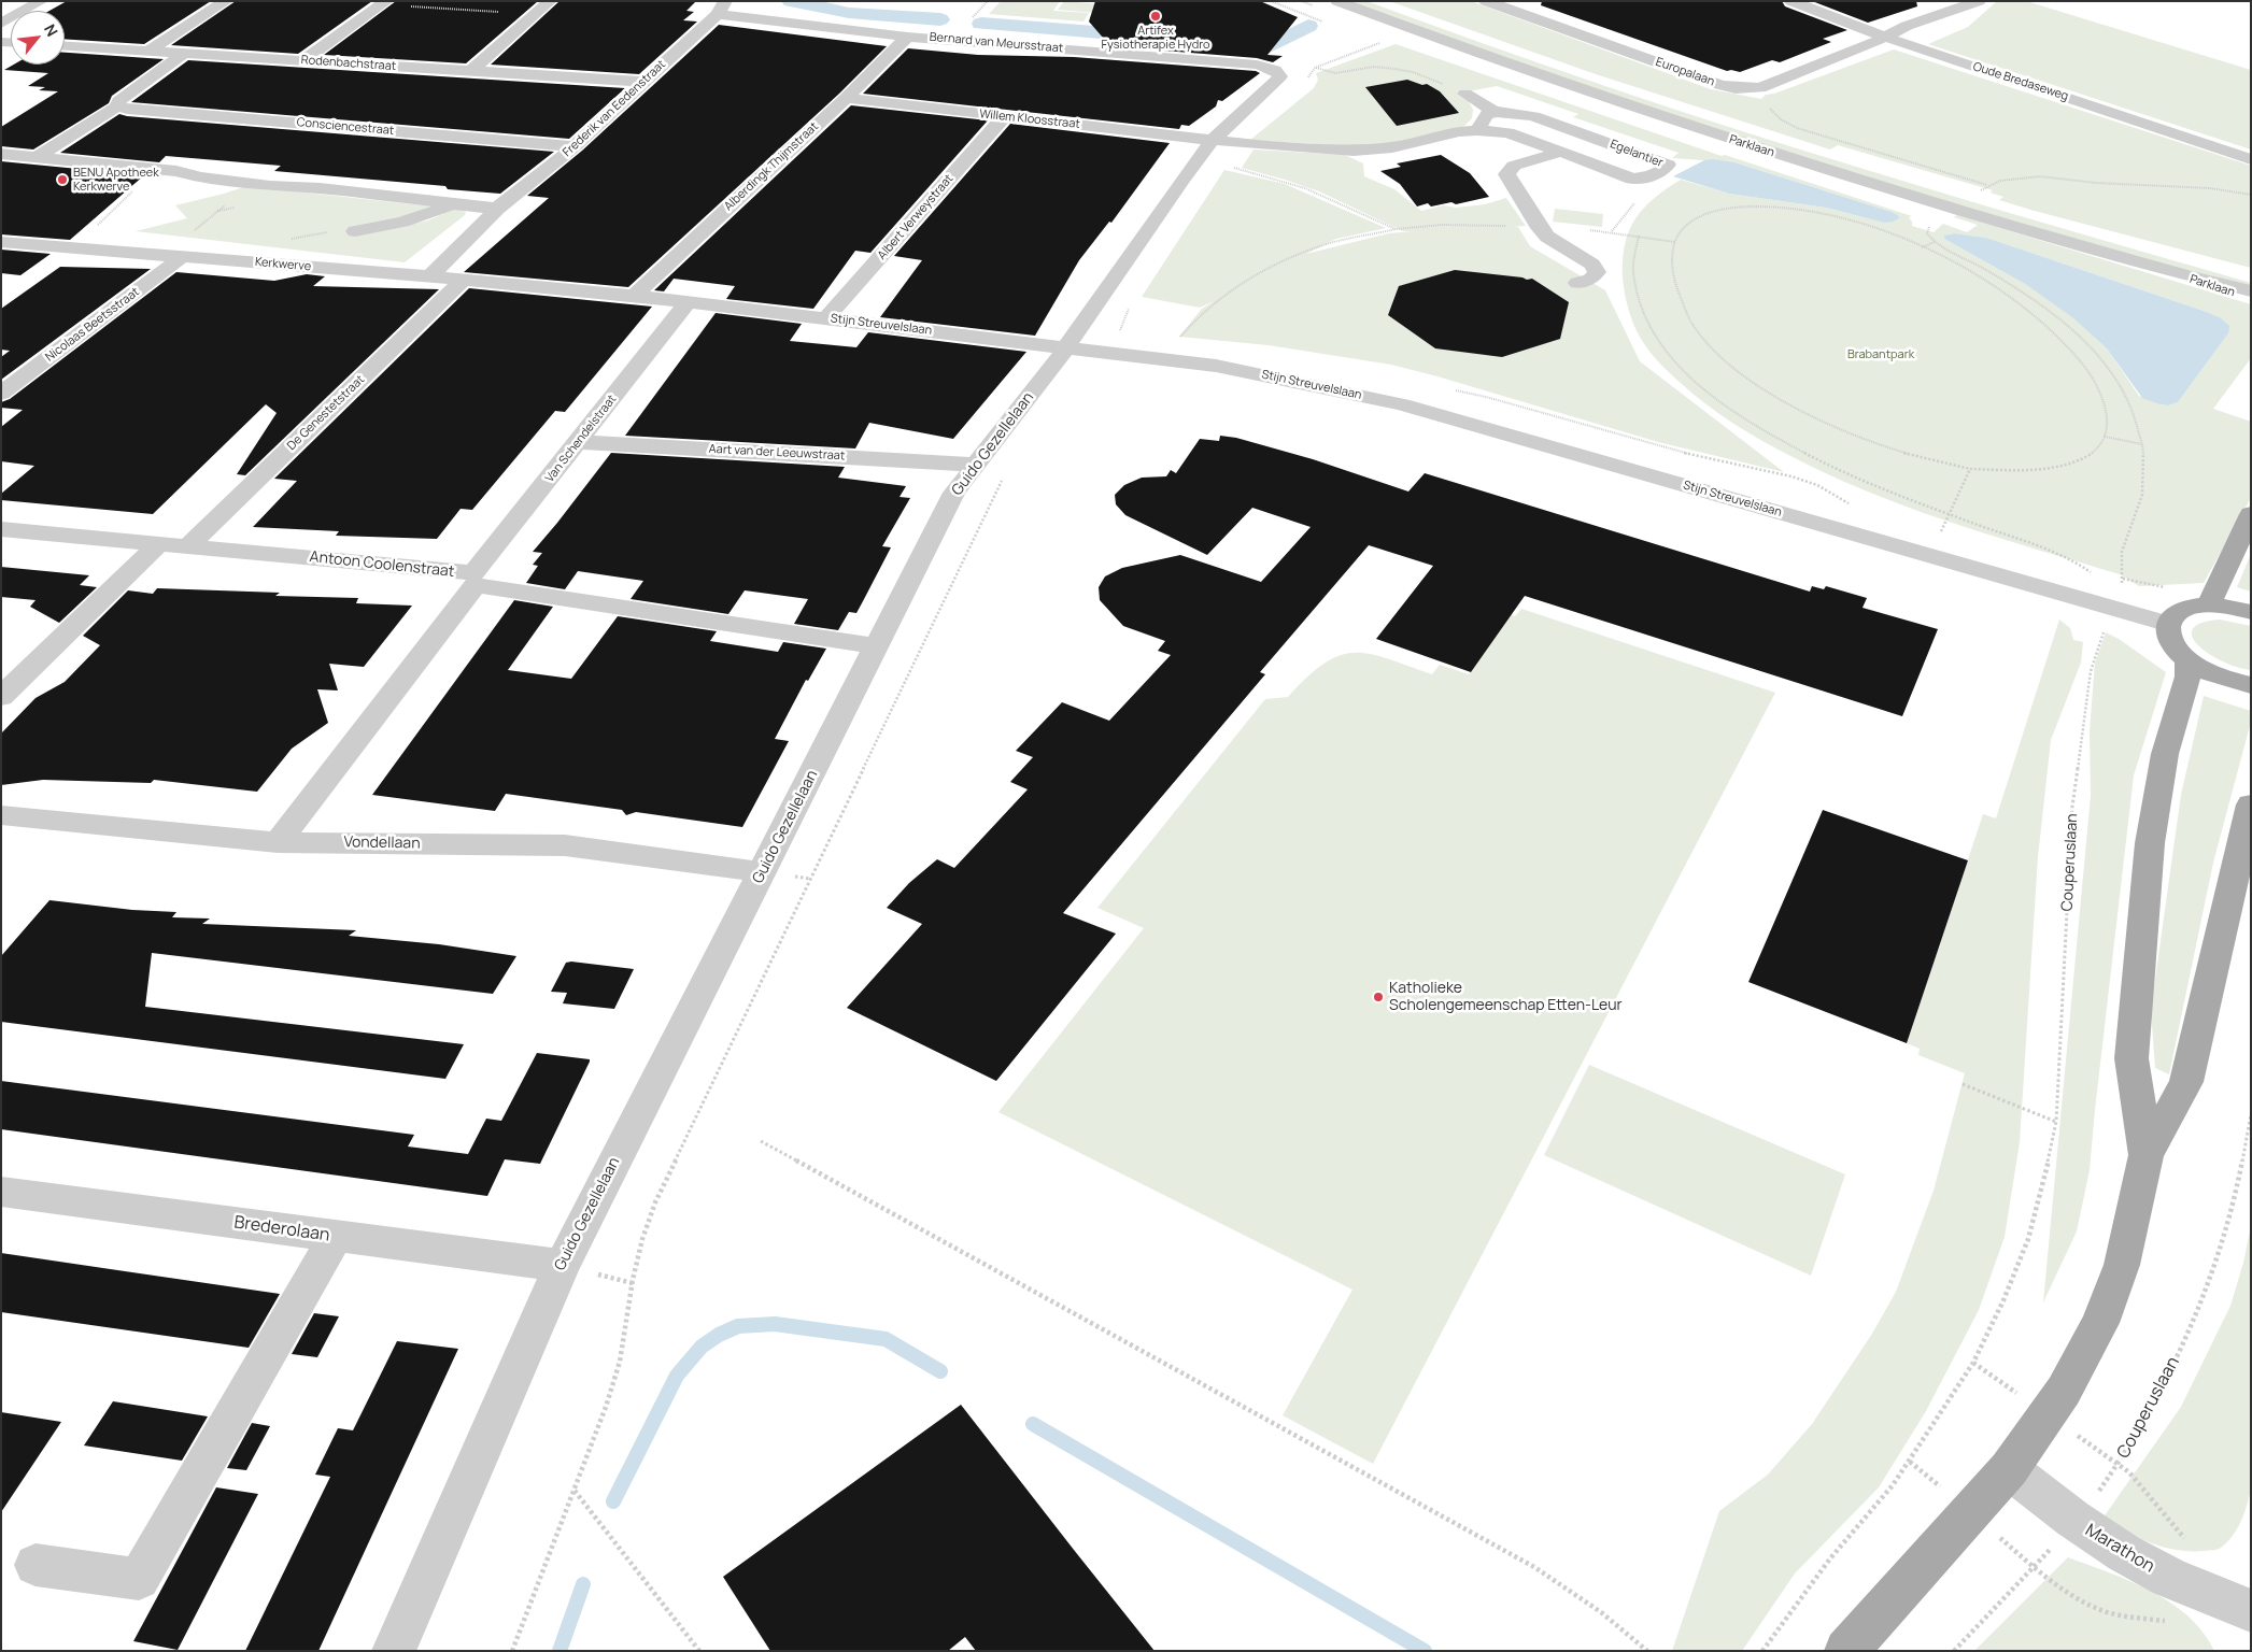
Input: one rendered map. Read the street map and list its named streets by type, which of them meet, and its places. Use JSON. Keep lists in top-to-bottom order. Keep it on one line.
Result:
{"streets":{"street":["Bernard van Meursstraat","Rodenbachstraat","Europalaan","Oude Bredaseweg","Frederik van Eedenstraat","Willem Kloosstraat","Consciencestraat","Parklaan","Egelantier","Alberdingk Thijmstraat","Albert Verweystraat","Kerkwerve","Nicolaas Beetsstraat","Stijn Streuvelslaan","De Genestetstraat","Van Schendelstraat","Guido Gezellelaan","Aart van der Leeuwstraat","Antoon Coolenstraat","Vondellaan","Brederolaan","Marathon"],"path":["Couperuslaan"]},"crossings":[["Bernard van Meursstraat","Frederik van Eedenstraat"],["Bernard van Meursstraat","Alberdingk Thijmstraat"],["Bernard van Meursstraat","Guido Gezellelaan"],["Rodenbachstraat","Frederik van Eedenstraat"],["Europalaan","Oude Bredaseweg"],["Frederik van Eedenstraat","Consciencestraat"],["Willem Kloosstraat","Egelantier"],["Willem Kloosstraat","Alberdingk Thijmstraat"],["Willem Kloosstraat","Albert Verweystraat"],["Willem Kloosstraat","Guido Gezellelaan"],["Egelantier","Guido Gezellelaan"],["Alberdingk Thijmstraat","Stijn Streuvelslaan"],["Albert Verweystraat","Stijn Streuvelslaan"],["Kerkwerve","Nicolaas Beetsstraat"],["Kerkwerve","Stijn Streuvelslaan"],["Stijn Streuvelslaan","De Genestetstraat"],["Stijn Streuvelslaan","Van Schendelstraat"],["Stijn Streuvelslaan","Guido Gezellelaan"],["Stijn Streuvelslaan","Couperuslaan"],["De Genestetstraat","Antoon Coolenstraat"],["Van Schendelstraat","Aart van der Leeuwstraat"],["Van Schendelstraat","Antoon Coolenstraat"],["Van Schendelstraat","Vondellaan"],["Guido Gezellelaan","Aart van der Leeuwstraat"],["Guido Gezellelaan","Antoon Coolenstraat"],["Guido Gezellelaan","Vondellaan"],["Guido Gezellelaan","Brederolaan"],["Couperuslaan","Marathon"]],"parks":["Brabantpark"],"places":["Artifex Fysiotherapie Hydro","BENU Apotheek Kerkwerve","Katholieke Scholengemeenschap Etten-Leur"],"north":"top right"}
